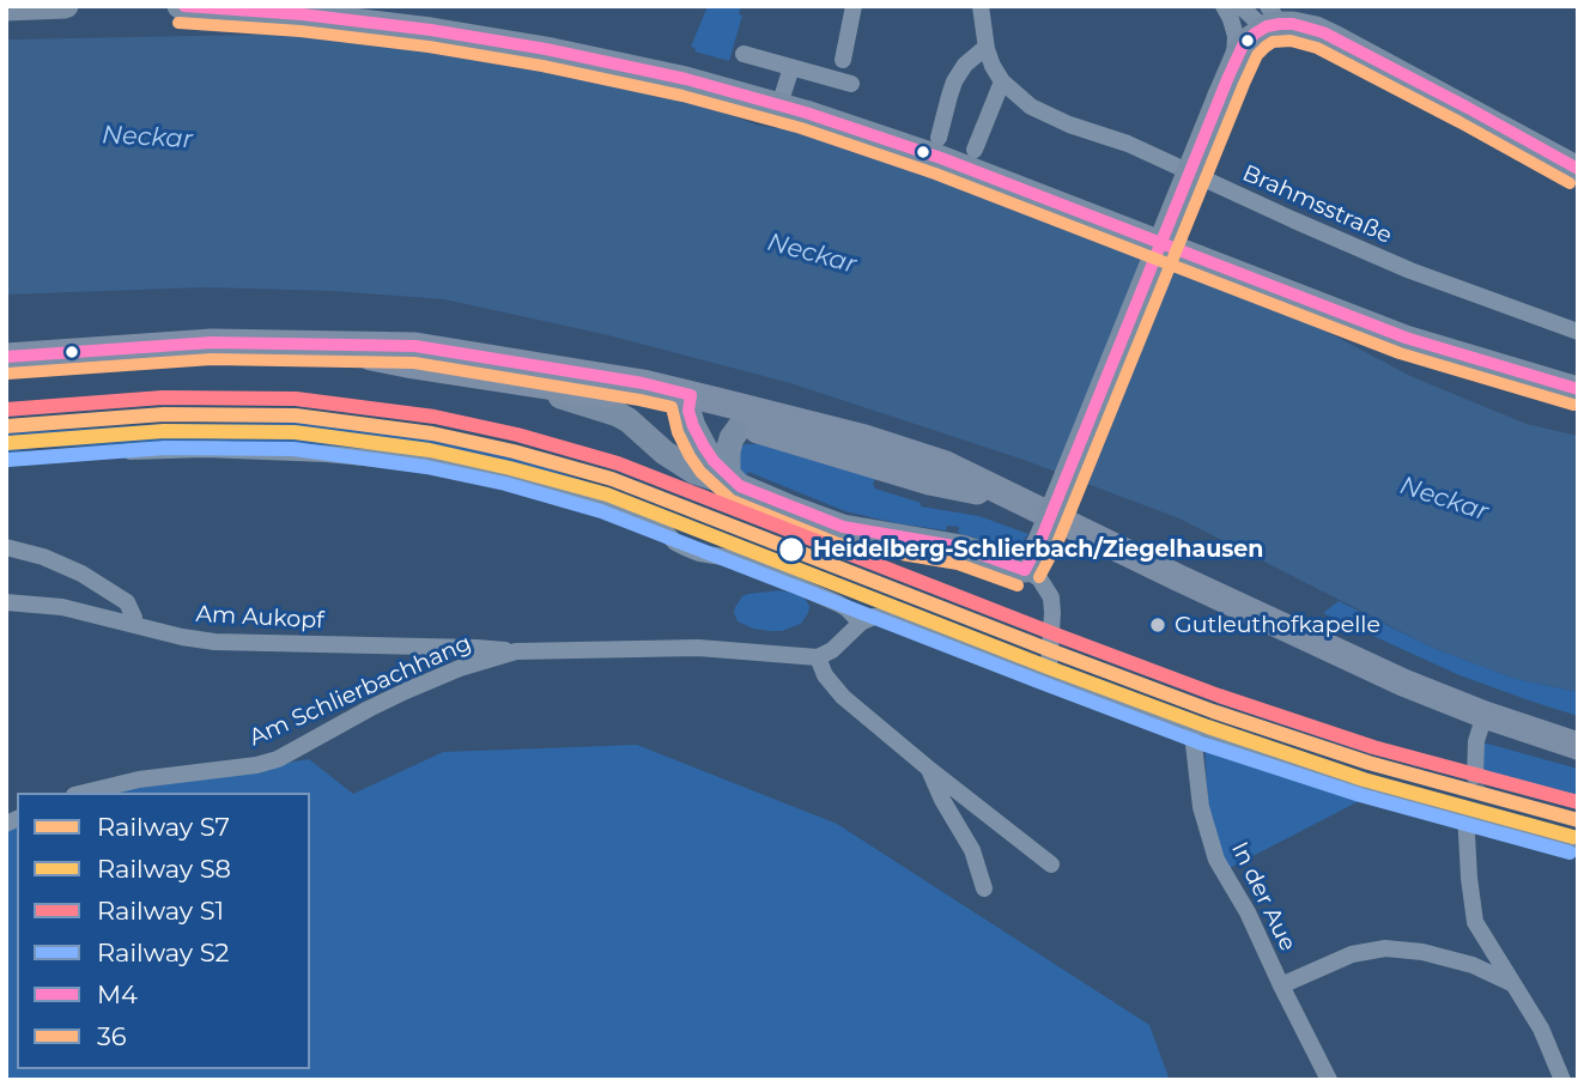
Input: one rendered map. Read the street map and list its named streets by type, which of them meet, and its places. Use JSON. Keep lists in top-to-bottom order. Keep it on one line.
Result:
{"streets":{"street":["Brahmsstraße","Am Aukopf","Am Schlierbachhang","In der Aue"]},"crossings":[["Am Aukopf","Am Schlierbachhang"]],"water":["Neckar"],"places":["Heidelberg-Schlierbach/Ziegelhausen","Gutleuthofkapelle"],"lines":["transit line M4","transit line 36","rail line S1","rail line S7","rail line S8","rail line S2"],"legend":["Railway S7","Railway S8","Railway S1","Railway S2","M4","36"]}
